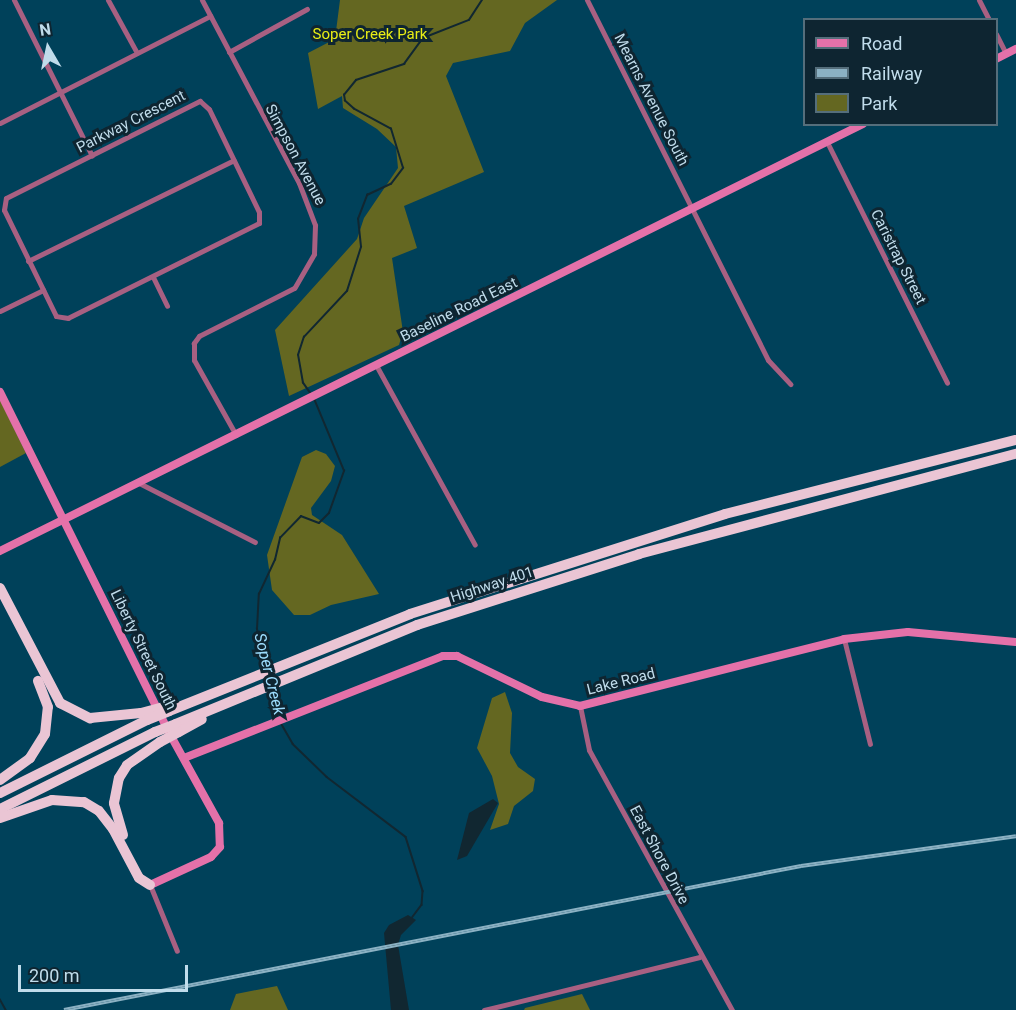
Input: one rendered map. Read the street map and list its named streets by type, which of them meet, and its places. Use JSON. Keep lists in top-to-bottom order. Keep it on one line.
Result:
{"streets":{"highway":["Highway 401"],"street":["Mearns Avenue South","Parkway Crescent","Simpson Avenue","Caristrap Street","Baseline Road East","Liberty Street South","Lake Road","East Shore Drive"]},"crossings":[["Mearns Avenue South","Baseline Road East"],["Simpson Avenue","Baseline Road East"],["Caristrap Street","Baseline Road East"],["Baseline Road East","Liberty Street South"],["Liberty Street South","Lake Road"],["Lake Road","East Shore Drive"]],"water":["Soper Creek"],"parks":["Soper Creek Park"],"legend":["Road","Railway","Park"],"scale_bar":"200 m","north":"top"}
